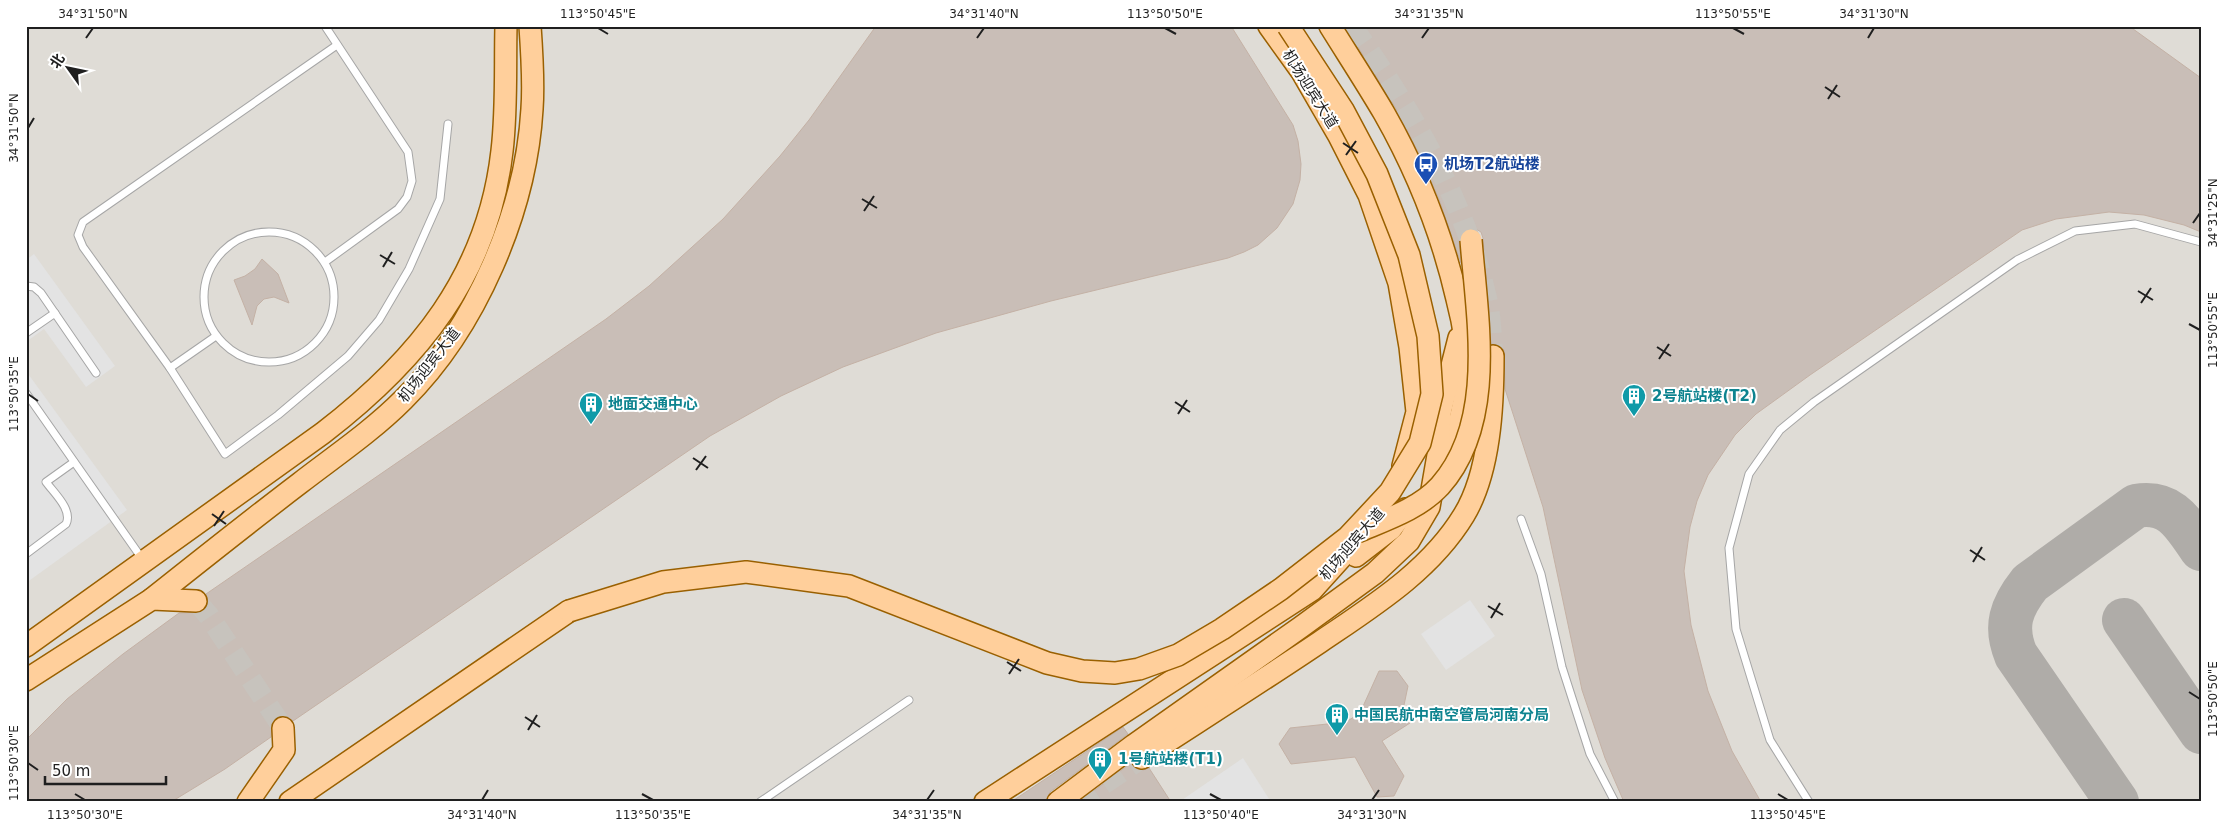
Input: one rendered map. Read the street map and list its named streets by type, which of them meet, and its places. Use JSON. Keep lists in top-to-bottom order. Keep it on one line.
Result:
{"streets":{"main road":["机场迎宾大道"]},"places":{"bus stop":["机场T2航站楼"],"building":["2号航站楼(T2)","地面交通中心","中国民航中南空管局河南分局","1号航站楼(T1)"]},"scale_bar":"50 m","north":"top left","coordinates":["34°31'50\"N","113°50'45\"E","34°31'40\"N","113°50'50\"E","34°31'35\"N","113°50'55\"E","34°31'30\"N","34°31'25\"N","113°50'35\"E","113°50'30\"E","113°50'40\"E"]}
